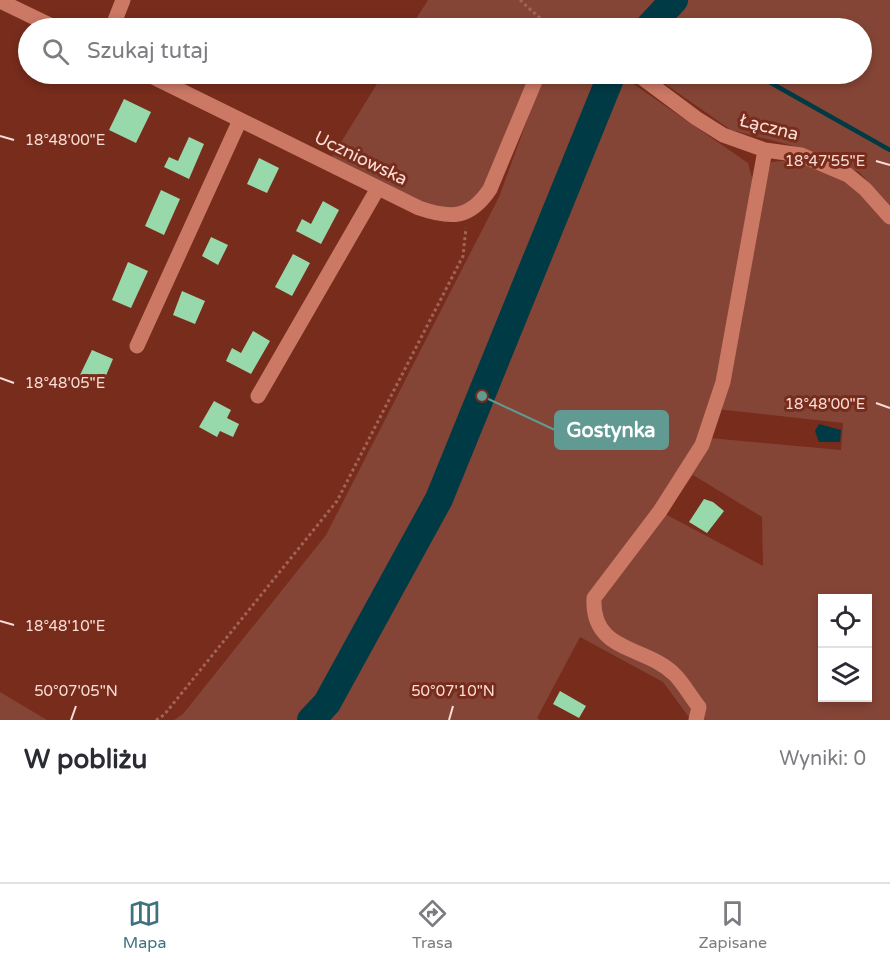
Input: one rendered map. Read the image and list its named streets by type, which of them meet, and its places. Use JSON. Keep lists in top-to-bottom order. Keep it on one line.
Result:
{"streets":{"street":["Łączna","Uczniowska"]},"places":["Gostynka"],"page":{"search":"Szukaj tutaj","heading":["W pobliżu","Wyniki: 0"],"nav":["Mapa","Trasa","Zapisane"]},"coordinates":["18°48'00\"E","18°47'55\"E","18°48'05\"E","18°48'10\"E","50°07'05\"N","50°07'10\"N"]}
